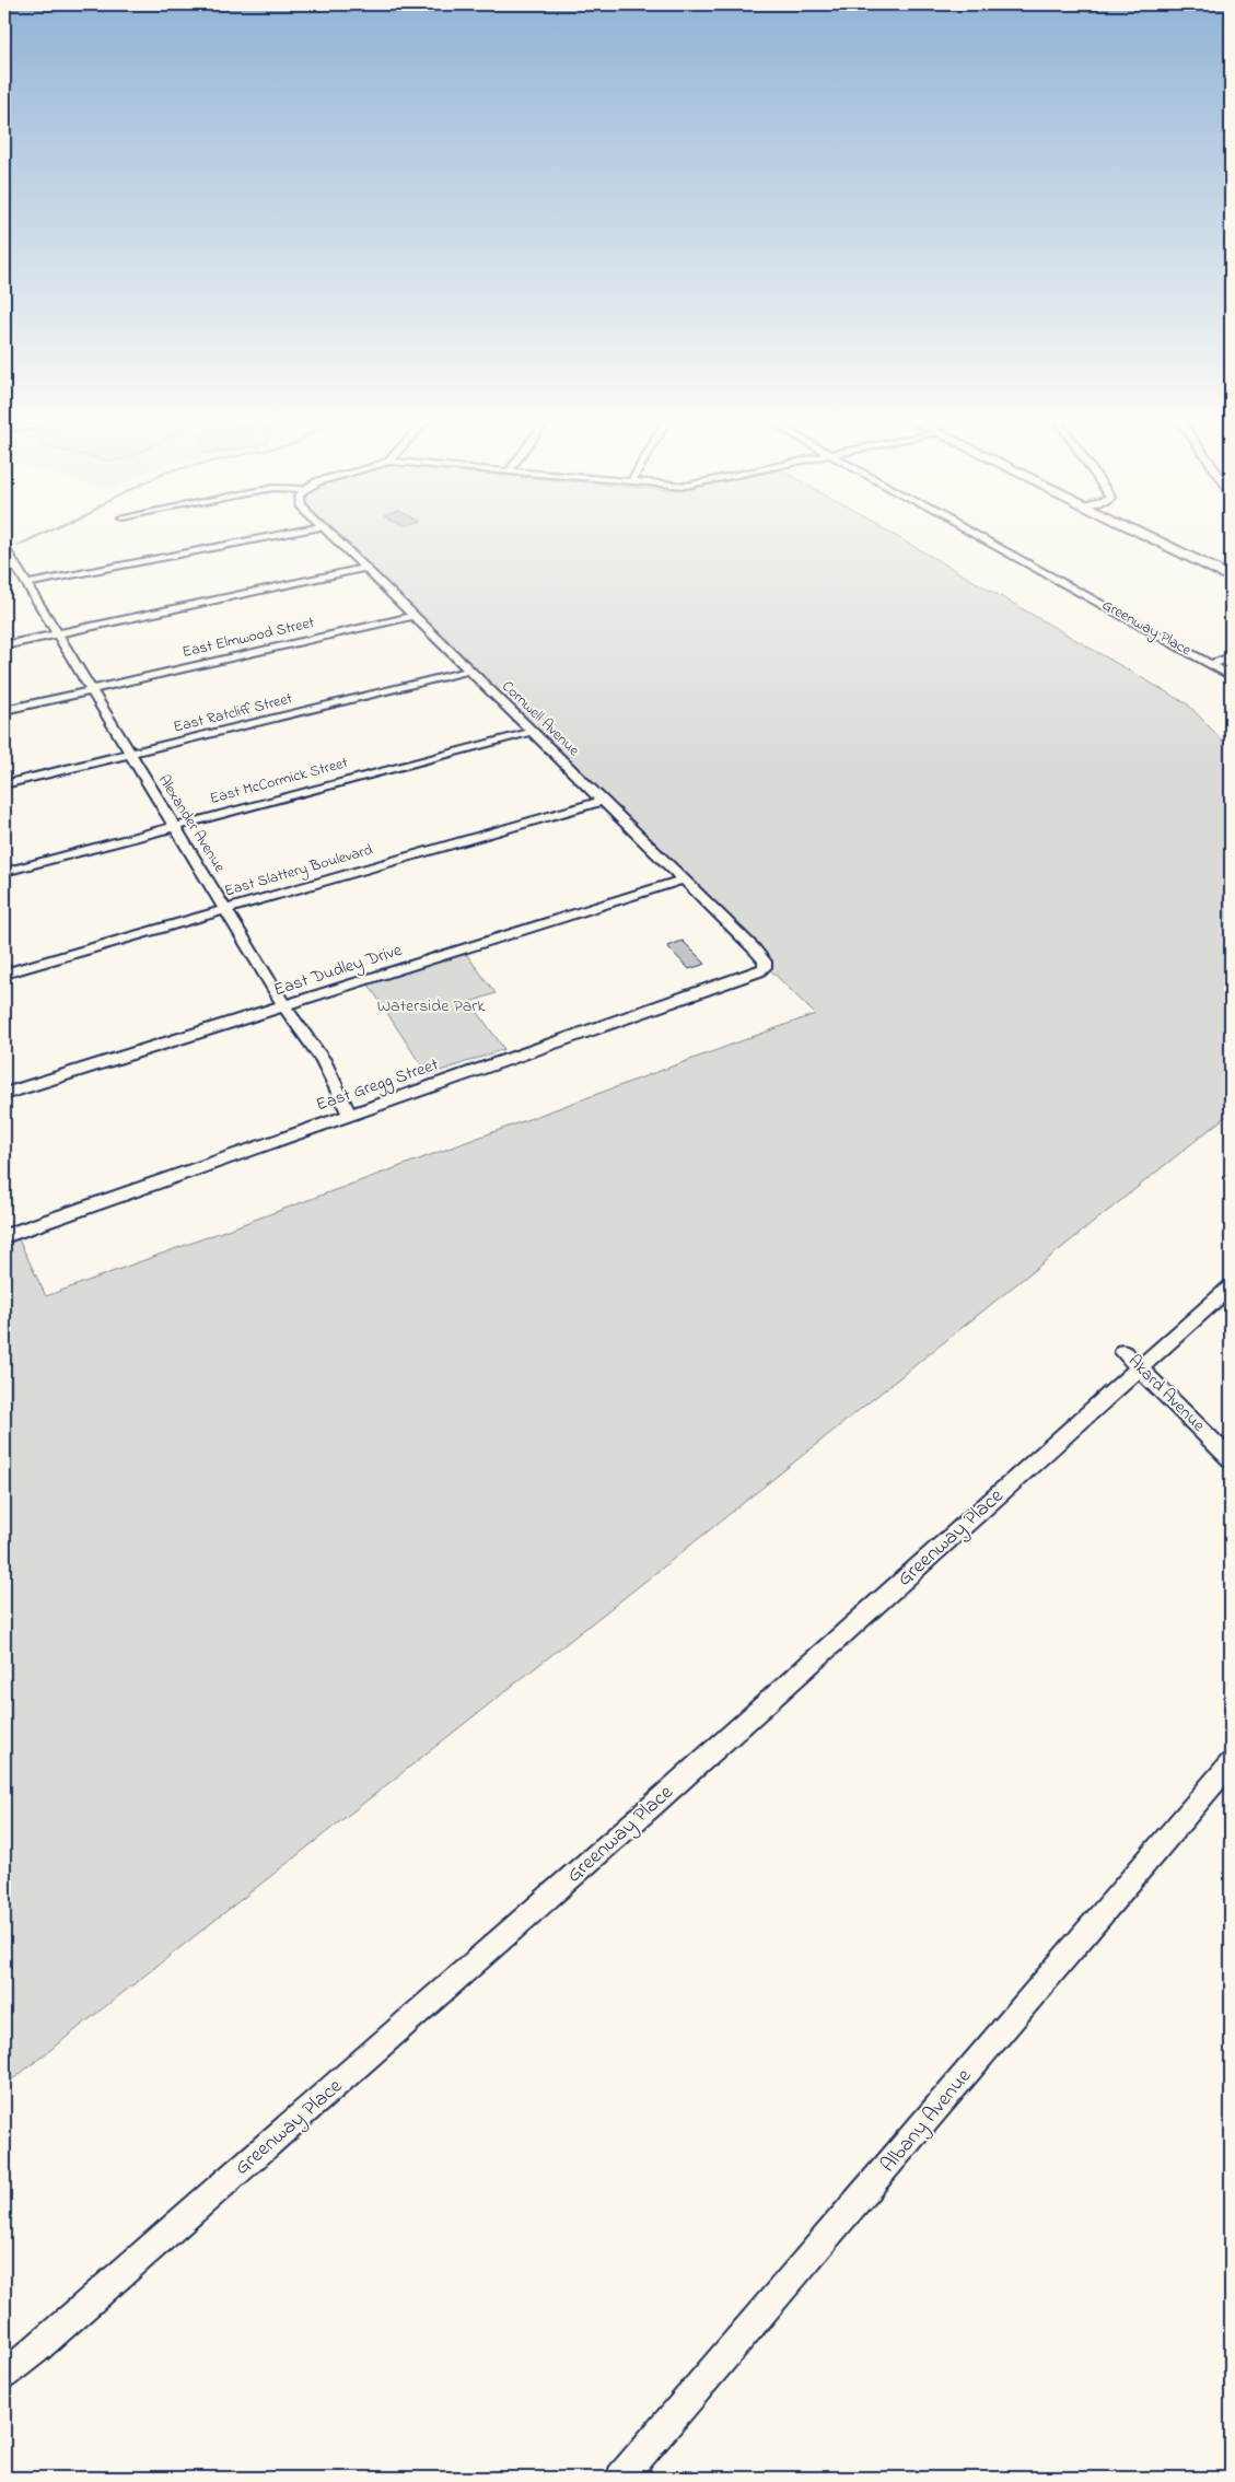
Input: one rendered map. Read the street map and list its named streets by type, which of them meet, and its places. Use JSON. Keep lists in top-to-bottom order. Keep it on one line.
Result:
{"streets":{"street":["Greenway Place","East Elmwood Street","East Ratcliff Street","Cornwell Avenue","East McCormick Street","Alexander Avenue","East Slattery Boulevard","East Dudley Drive","East Gregg Street","Akard Avenue","Albany Avenue"]},"crossings":[["Greenway Place","Akard Avenue"],["East Elmwood Street","Cornwell Avenue"],["East Elmwood Street","Alexander Avenue"],["East Ratcliff Street","Cornwell Avenue"],["East Ratcliff Street","Alexander Avenue"],["Cornwell Avenue","East McCormick Street"],["Cornwell Avenue","East Slattery Boulevard"],["Cornwell Avenue","East Dudley Drive"],["Cornwell Avenue","East Gregg Street"],["East McCormick Street","Alexander Avenue"],["Alexander Avenue","East Slattery Boulevard"],["Alexander Avenue","East Dudley Drive"],["Alexander Avenue","East Gregg Street"]],"parks":["Waterside Park"]}
